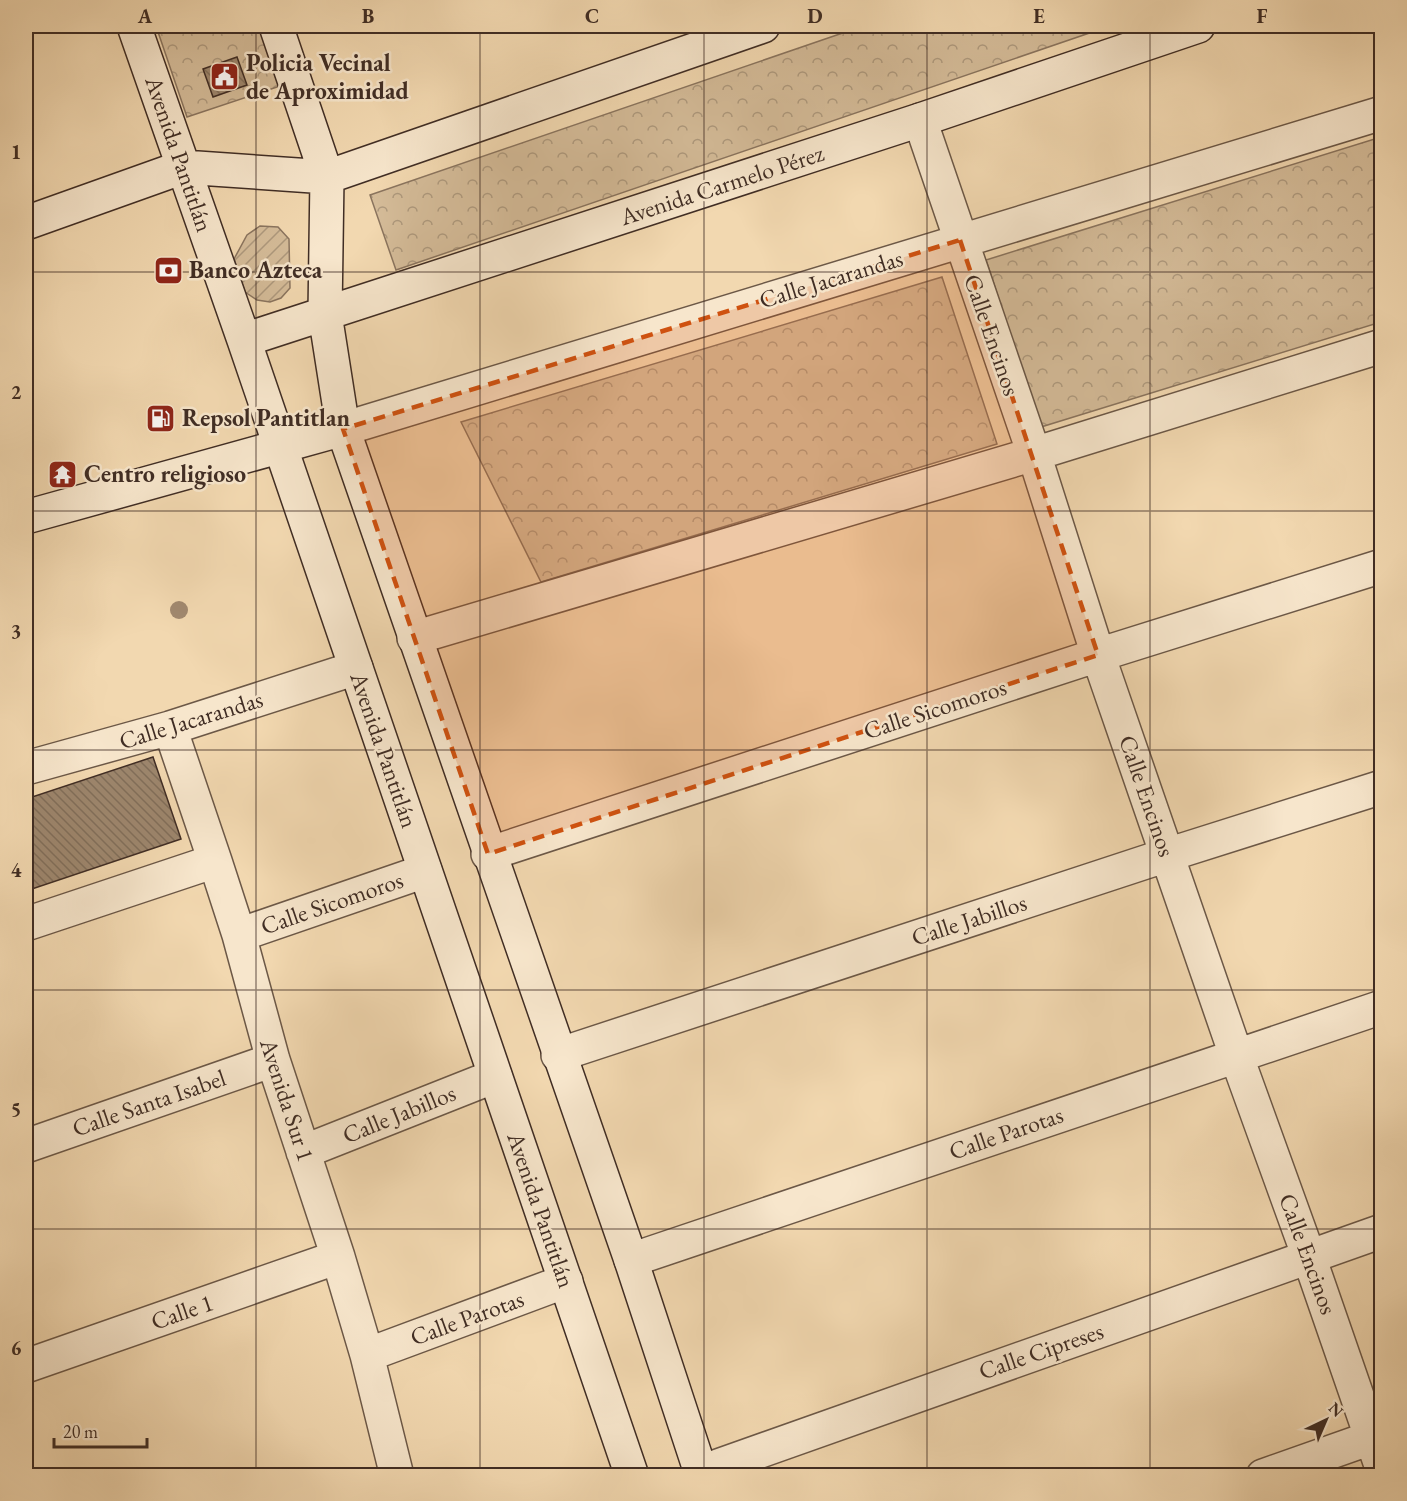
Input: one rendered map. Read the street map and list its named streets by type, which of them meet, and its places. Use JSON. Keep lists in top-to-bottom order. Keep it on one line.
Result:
{"streets":{"street":["Avenida Pantitlán","Avenida Carmelo Pérez","Calle Jacarandas","Calle Encinos","Calle Sicomoros","Calle Jabillos","Avenida Sur 1","Calle Santa Isabel","Calle Parotas","Calle 1","Calle Cipreses"]},"crossings":[["Avenida Pantitlán","Avenida Carmelo Pérez"],["Avenida Pantitlán","Calle Jacarandas"],["Avenida Pantitlán","Calle Sicomoros"],["Avenida Pantitlán","Calle Jabillos"],["Avenida Pantitlán","Calle Parotas"],["Avenida Carmelo Pérez","Calle Encinos"],["Calle Jacarandas","Calle Encinos"],["Calle Jacarandas","Avenida Sur 1"],["Calle Encinos","Calle Sicomoros"],["Calle Encinos","Calle Jabillos"],["Calle Encinos","Calle Parotas"],["Calle Encinos","Calle Cipreses"],["Calle Sicomoros","Avenida Sur 1"],["Calle Jabillos","Avenida Sur 1"],["Avenida Sur 1","Calle Santa Isabel"],["Avenida Sur 1","Calle Parotas"],["Avenida Sur 1","Calle 1"]],"places":{"public building":["Policia Vecinal de Aproximidad"],"bank":["Banco Azteca"],"fuel station":["Repsol Pantitlan"],"temple":["Centro religioso"]},"scale_bar":"20 m","north":"top right","grid":{"columns":["A","B","C","D","E","F"],"rows":["1","2","3","4","5","6"]}}
